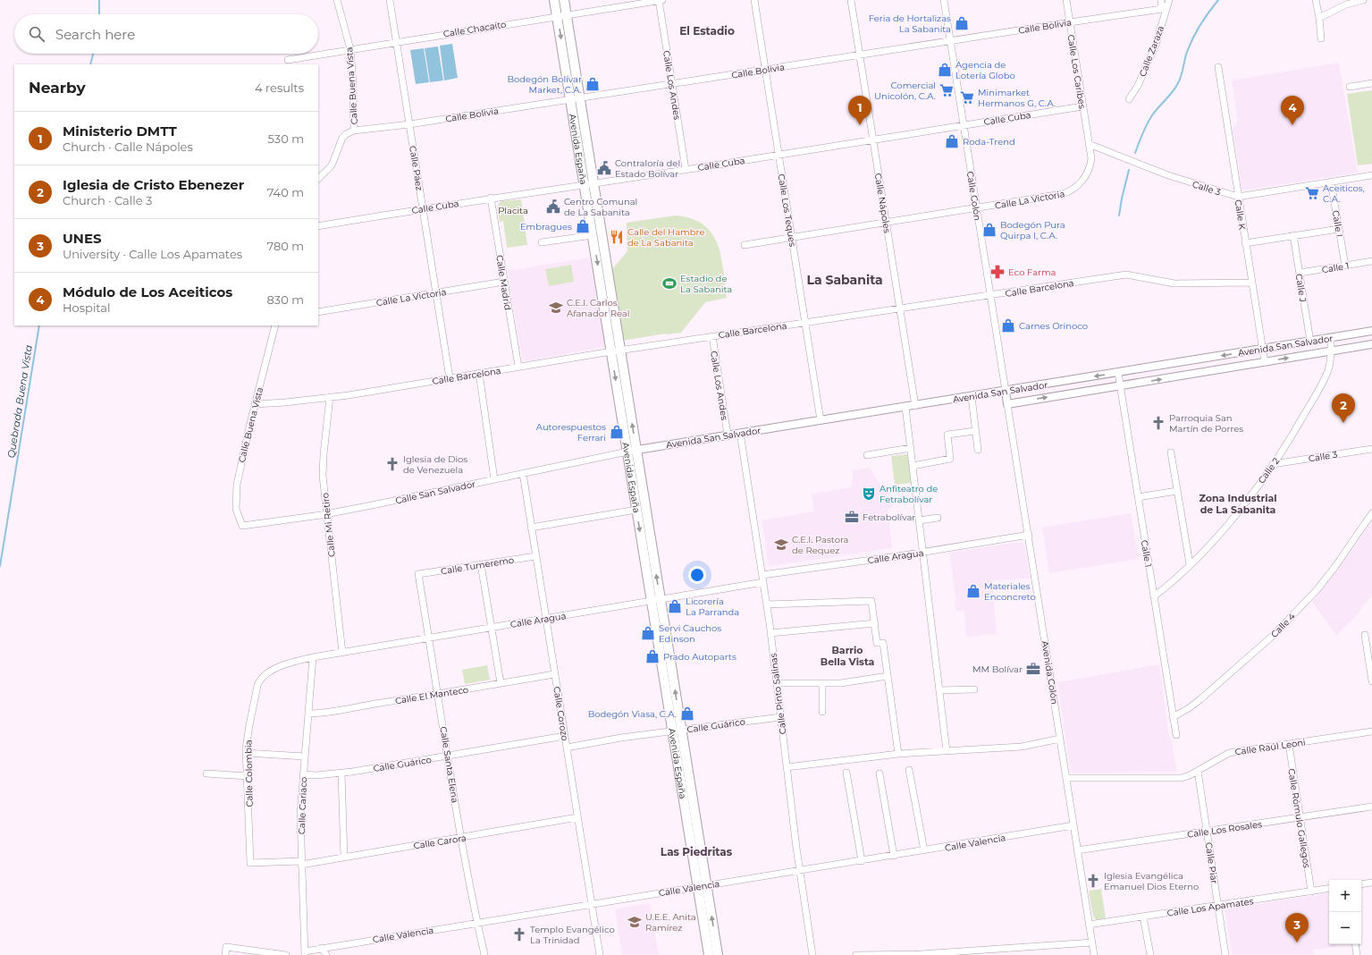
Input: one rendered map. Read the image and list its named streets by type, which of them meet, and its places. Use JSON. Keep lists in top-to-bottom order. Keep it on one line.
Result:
{"streets":{"main road":["Avenida España"],"street":["Calle Bolivia","Calle Chacaíto","Calle Zaraza","Calle Los Caribes","Calle Los Andes","Calle Buena Vista","Calle Cuba","Calle Páez","Calle 3","Calle Colón","Calle La Victoria","Calle Nápoles","Calle Los Teques","Calle K","Calle I","Calle 1","Calle Madrid","Calle Barcelona","Calle J","Avenida San Salvador","Calle 2","Calle San Salvador","Calle Mi Retiro","Calle Aragua","Calle Tumeremo","Calle 4","Avenida Colón","Calle Pinto Salinas","Calle El Manteco","Calle Corozo","Calle Guárico","Calle Raúl Leoni","Calle Santa Elena","Calle Colombia","Calle Cariaco","Calle Rómulo Gallegos","Calle Los Rosales","Calle Carora","Calle Valencia","Calle Piar","Calle Los Apamates"]},"crossings":[["Calle Bolivia","Calle Zaraza"],["Calle Bolivia","Calle Los Caribes"],["Calle Bolivia","Calle Los Andes"],["Calle Bolivia","Calle Buena Vista"],["Calle Bolivia","Avenida España"],["Calle Bolivia","Calle Páez"],["Calle Bolivia","Calle Colón"],["Calle Bolivia","Calle Nápoles"],["Calle Bolivia","Calle Los Teques"],["Calle Chacaíto","Calle Los Andes"],["Calle Chacaíto","Calle Buena Vista"],["Calle Chacaíto","Avenida España"],["Calle Chacaíto","Calle Páez"],["Calle Los Caribes","Calle Cuba"],["Calle Los Caribes","Calle 3"],["Calle Los Caribes","Calle La Victoria"],["Calle Los Andes","Calle Cuba"],["Calle Los Andes","Calle Barcelona"],["Calle Los Andes","Avenida San Salvador"],["Calle Buena Vista","Calle Barcelona"],["Calle Buena Vista","Calle San Salvador"],["Calle Cuba","Avenida España"],["Calle Cuba","Calle Páez"],["Calle Cuba","Calle Colón"],["Calle Cuba","Calle Nápoles"],["Calle Cuba","Calle Los Teques"],["Calle Cuba","Calle Madrid"],["Avenida España","Calle Barcelona"],["Avenida España","Avenida San Salvador"],["Avenida España","Calle San Salvador"],["Avenida España","Calle Aragua"],["Avenida España","Calle Guárico"],["Avenida España","Calle Valencia"],["Calle Páez","Calle La Victoria"],["Calle Páez","Calle Barcelona"],["Calle 3","Calle La Victoria"],["Calle 3","Calle K"],["Calle 3","Calle I"],["Calle 3","Calle 2"],["Calle Colón","Calle La Victoria"],["Calle Colón","Calle Barcelona"],["Calle Colón","Avenida San Salvador"],["Calle Colón","Avenida Colón"],["Calle La Victoria","Calle Nápoles"],["Calle La Victoria","Calle Los Teques"],["Calle La Victoria","Calle Madrid"],["Calle Nápoles","Calle Barcelona"],["Calle Nápoles","Avenida San Salvador"],["Calle Los Teques","Calle Barcelona"],["Calle Los Teques","Avenida San Salvador"],["Calle K","Calle Barcelona"],["Calle K","Avenida San Salvador"],["Calle I","Calle 1"],["Calle 1","Calle J"],["Calle 1","Avenida San Salvador"],["Calle 1","Calle 2"],["Calle 1","Calle 4"],["Calle Madrid","Calle Barcelona"],["Calle Barcelona","Calle Mi Retiro"],["Calle J","Avenida San Salvador"],["Avenida San Salvador","Calle 2"],["Avenida San Salvador","Calle San Salvador"],["Avenida San Salvador","Avenida Colón"],["Avenida San Salvador","Calle Pinto Salinas"],["Calle San Salvador","Calle Mi Retiro"],["Calle San Salvador","Calle Corozo"],["Calle Mi Retiro","Calle Aragua"],["Calle Aragua","Avenida Colón"],["Calle Aragua","Calle Pinto Salinas"],["Calle Aragua","Calle Corozo"],["Calle Aragua","Calle Santa Elena"],["Calle Aragua","Calle Colombia"],["Calle Aragua","Calle Cariaco"],["Calle Tumeremo","Calle Corozo"],["Calle Tumeremo","Calle Santa Elena"],["Avenida Colón","Calle Raúl Leoni"],["Avenida Colón","Calle Los Rosales"],["Avenida Colón","Calle Valencia"],["Avenida Colón","Calle Los Apamates"],["Calle Pinto Salinas","Calle Guárico"],["Calle Pinto Salinas","Calle Valencia"],["Calle El Manteco","Calle Corozo"],["Calle El Manteco","Calle Santa Elena"],["Calle El Manteco","Calle Cariaco"],["Calle Corozo","Calle Guárico"],["Calle Corozo","Calle Carora"],["Calle Corozo","Calle Valencia"],["Calle Guárico","Calle Santa Elena"],["Calle Guárico","Calle Cariaco"],["Calle Raúl Leoni","Calle Rómulo Gallegos"],["Calle Raúl Leoni","Calle Piar"],["Calle Santa Elena","Calle Carora"],["Calle Santa Elena","Calle Valencia"],["Calle Colombia","Calle Cariaco"],["Calle Colombia","Calle Carora"],["Calle Cariaco","Calle Carora"],["Calle Cariaco","Calle Valencia"],["Calle Rómulo Gallegos","Calle Los Rosales"],["Calle Rómulo Gallegos","Calle Los Apamates"],["Calle Los Rosales","Calle Piar"],["Calle Piar","Calle Los Apamates"]],"districts":["El Estadio","La Sabanita","Zona Industrial de La Sabanita","Barrio Bella Vista","Las Piedritas"],"water":["Quebrada Buena Vista"],"parks":["Placita"],"places":{"shop":["Feria de Hortalizas La Sabanita","Agencia de Lotería Globo","Bodegón Bolívar Market, C.A.","Roda-Trend","Embragues","Bodegón Pura Quirpa I, C.A.","Carnes Orinoco","Autorespuestos Ferrari","Materiales Enconcreto","Licorería La Parranda","Servi Cauchos Edinson","Prado Autoparts","Bodegón Viasa, C.A."],"supermarket":["Comercial Unicolón, C.A.","Minimarket Hermanos G, C.A.","Aceiticos, C.A."],"public building":["Contraloría del Estado Bolívar","Centro Comunal de La Sabanita"],"restaurant":["Calle del Hambre de La Sabanita"],"pharmacy":["Eco Farma"],"sports":["Estadio de La Sabanita"],"school or university":["C.E.I. Carlos Afanador Real","C.E.I. Pastora de Requez","U.E.E. Anita Ramírez"],"church":["Parroquia San Martín de Porres","Iglesia de Dios de Venezuela","Iglesia Evangélica Emanuel Dios Eterno","Templo Evangélico La Trinidad"],"theatre":["Anfiteatro de Fetrabolívar"],"office":["Fetrabolívar","MM Bolívar"]},"page":{"search":"Search here","heading":["Nearby","4 results"],"pins":["1","4","2","3"],"list":[{"mark":"1","name":"Ministerio DMTT","note":"Church · Calle Nápoles","value":"530 m"},{"mark":"2","name":"Iglesia de Cristo Ebenezer","note":"Church · Calle 3","value":"740 m"},{"mark":"3","name":"UNES","note":"University · Calle Los Apamates","value":"780 m"},{"mark":"4","name":"Módulo de Los Aceiticos","note":"Hospital","value":"830 m"}],"map_buttons":["+","−"]}}
